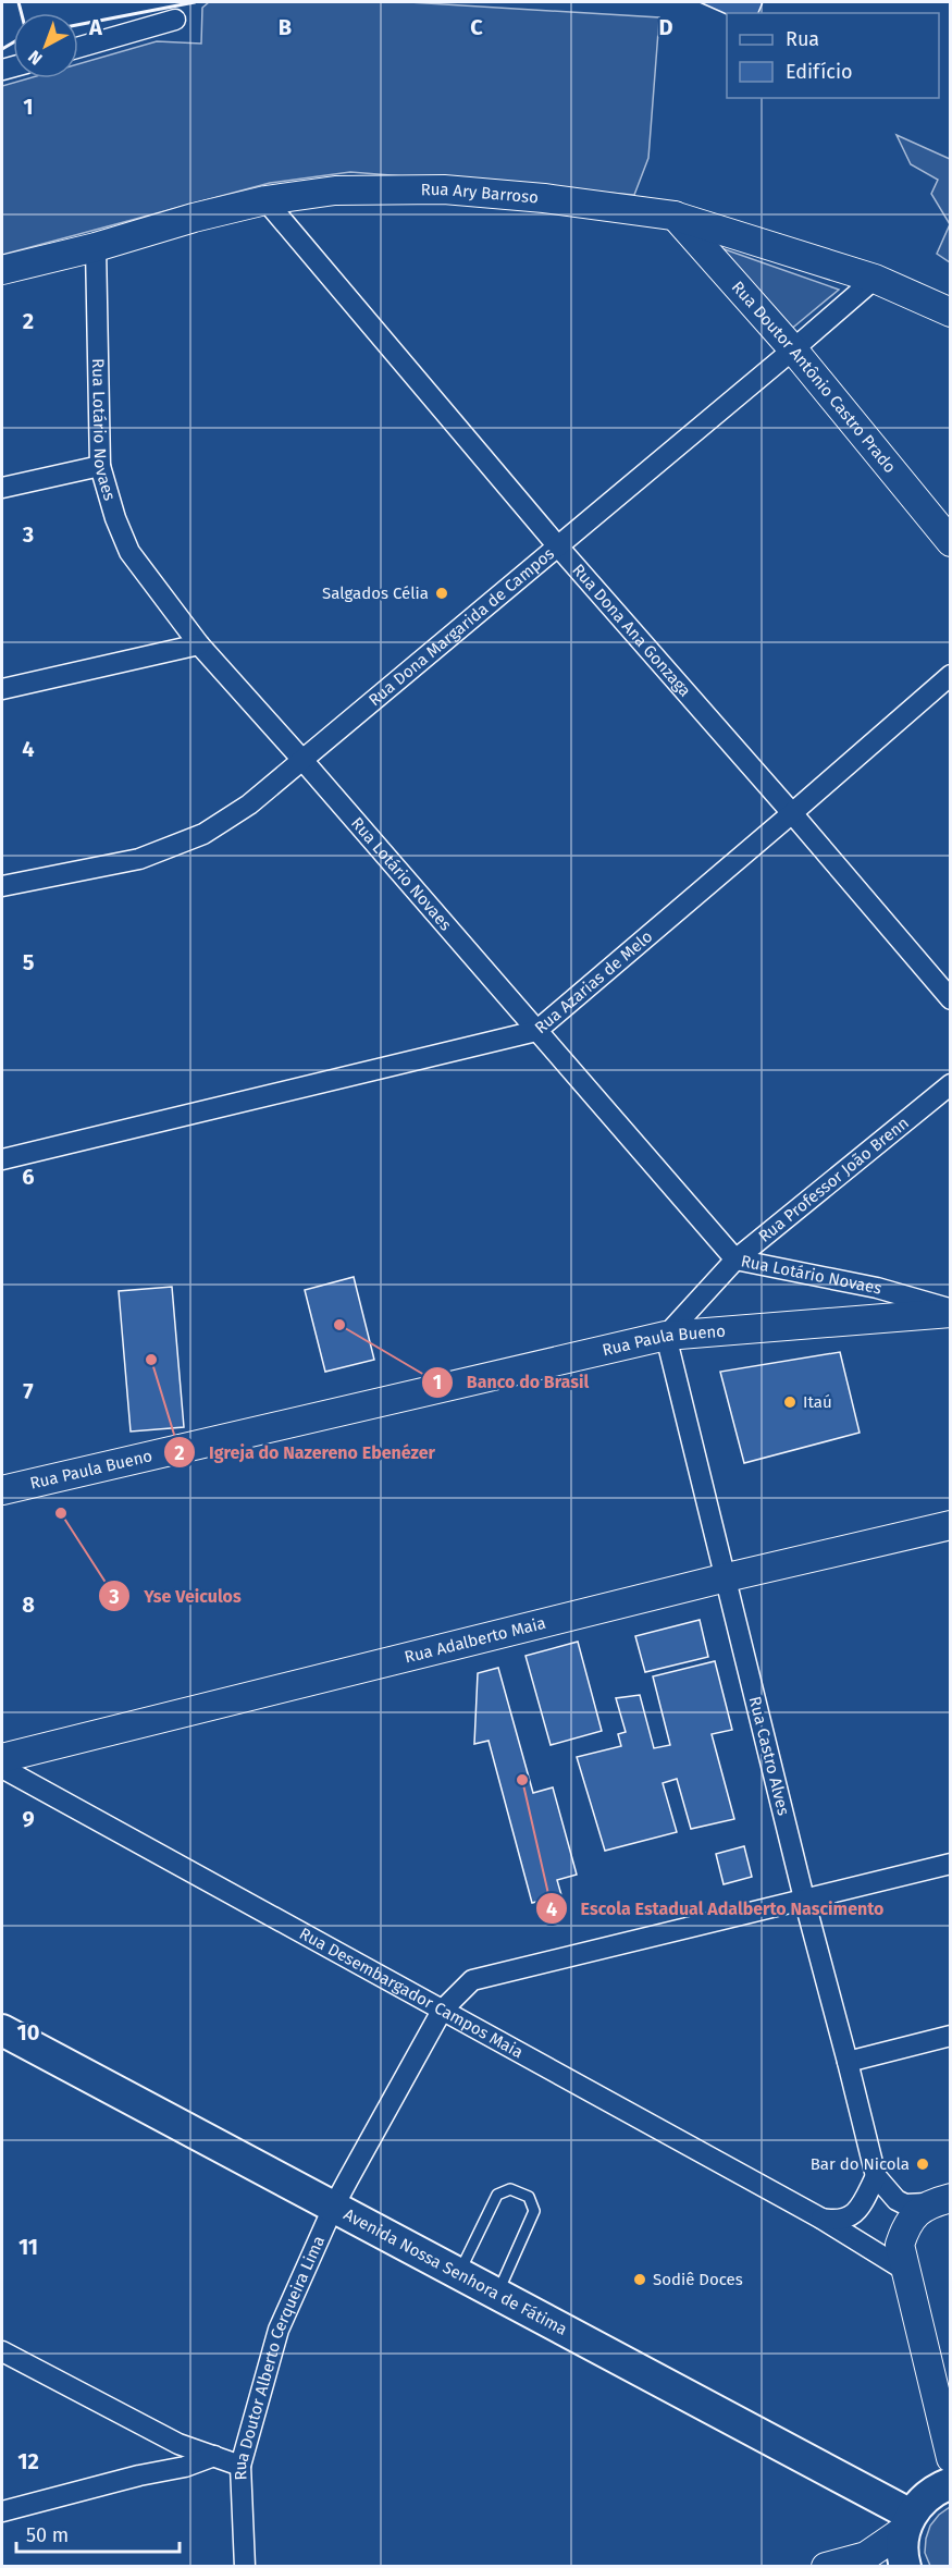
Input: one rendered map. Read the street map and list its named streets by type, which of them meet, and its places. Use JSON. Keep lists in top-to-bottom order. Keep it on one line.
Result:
{"streets":{"main road":["Rua Ary Barroso","Rua Doutor Antônio Castro Prado","Rua Paula Bueno","Rua Adalberto Maia","Rua Castro Alves","Avenida Nossa Senhora de Fátima"],"street":["Rua Lotário Novaes","Rua Dona Margarida de Campos","Rua Dona Ana Gonzaga","Rua Azarias de Melo","Rua Professor João Brenn","Rua Desembargador Campos Maia","Rua Doutor Alberto Cerqueira Lima"]},"crossings":[["Rua Ary Barroso","Rua Doutor Antônio Castro Prado"],["Rua Ary Barroso","Rua Lotário Novaes"],["Rua Ary Barroso","Rua Dona Margarida de Campos"],["Rua Ary Barroso","Rua Dona Ana Gonzaga"],["Rua Doutor Antônio Castro Prado","Rua Dona Margarida de Campos"],["Rua Lotário Novaes","Rua Dona Margarida de Campos"],["Rua Lotário Novaes","Rua Azarias de Melo"],["Rua Lotário Novaes","Rua Professor João Brenn"],["Rua Lotário Novaes","Rua Paula Bueno"],["Rua Dona Margarida de Campos","Rua Dona Ana Gonzaga"],["Rua Dona Ana Gonzaga","Rua Azarias de Melo"],["Rua Professor João Brenn","Rua Paula Bueno"],["Rua Professor João Brenn","Rua Castro Alves"],["Rua Paula Bueno","Rua Castro Alves"],["Rua Adalberto Maia","Rua Castro Alves"],["Rua Castro Alves","Rua Doutor Alberto Cerqueira Lima"],["Rua Desembargador Campos Maia","Rua Doutor Alberto Cerqueira Lima"],["Avenida Nossa Senhora de Fátima","Rua Doutor Alberto Cerqueira Lima"]],"places":["Salgados Célia","Banco do Brasil","Igreja do Nazereno Ebenézer","Itaú","Yse Veiculos","Escola Estadual Adalberto Nascimento","Bar do Nicola","Sodiê Doces"],"legend":["Rua","Edifício"],"scale_bar":"50 m","north":"bottom left","grid":{"columns":["A","B","C","D"],"rows":["1","2","3","4","5","6","7","8","9","10","11","12"]}}
